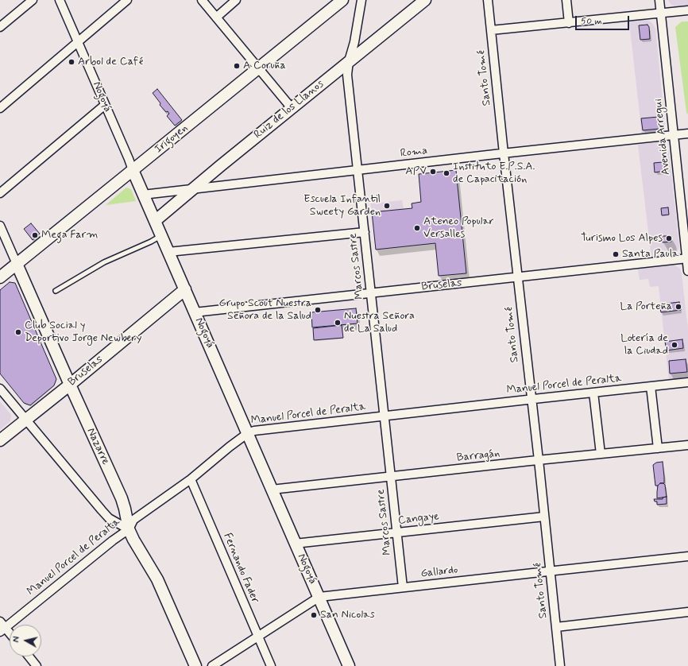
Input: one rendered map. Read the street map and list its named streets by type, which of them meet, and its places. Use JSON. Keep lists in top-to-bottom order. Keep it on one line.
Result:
{"streets":{"street":["Santo Tomé","Nogoyá","Ruiz de los Llanos","Avenida Arregui","Irigoyen","Roma","Marcos Sastre","Bruselas","Manuel Porcel de Peralta","Nazarre","Barragán","Cangaye","Fernando Fader","Gallardo"]},"crossings":[["Santo Tomé","Roma"],["Santo Tomé","Bruselas"],["Santo Tomé","Manuel Porcel de Peralta"],["Santo Tomé","Barragán"],["Santo Tomé","Cangaye"],["Santo Tomé","Gallardo"],["Nogoyá","Ruiz de los Llanos"],["Nogoyá","Irigoyen"],["Nogoyá","Roma"],["Nogoyá","Bruselas"],["Nogoyá","Manuel Porcel de Peralta"],["Nogoyá","Barragán"],["Nogoyá","Cangaye"],["Nogoyá","Gallardo"],["Ruiz de los Llanos","Roma"],["Ruiz de los Llanos","Marcos Sastre"],["Avenida Arregui","Roma"],["Avenida Arregui","Bruselas"],["Irigoyen","Nazarre"],["Roma","Marcos Sastre"],["Marcos Sastre","Bruselas"],["Marcos Sastre","Manuel Porcel de Peralta"],["Marcos Sastre","Barragán"],["Marcos Sastre","Cangaye"],["Marcos Sastre","Gallardo"],["Bruselas","Nazarre"],["Manuel Porcel de Peralta","Nazarre"],["Manuel Porcel de Peralta","Fernando Fader"],["Fernando Fader","Gallardo"]],"places":["Arbol de Café","A Coruña","APV","Instituto E.P.S.A. de Capacitación","Escuela Infantil Sweety Garden","Ateneo Popular Versalles","Mega Farm","Turismo Los Alpes","Santa Paula","La Porteña","Grupo Scout Nuestra Señora de la Salud","Nuestra Señora de La Salud","Club Social y Deportivo Jorge Newbery","Lotería de la Ciudad","San Nicolas"],"scale_bar":"50 m","north":"left"}
